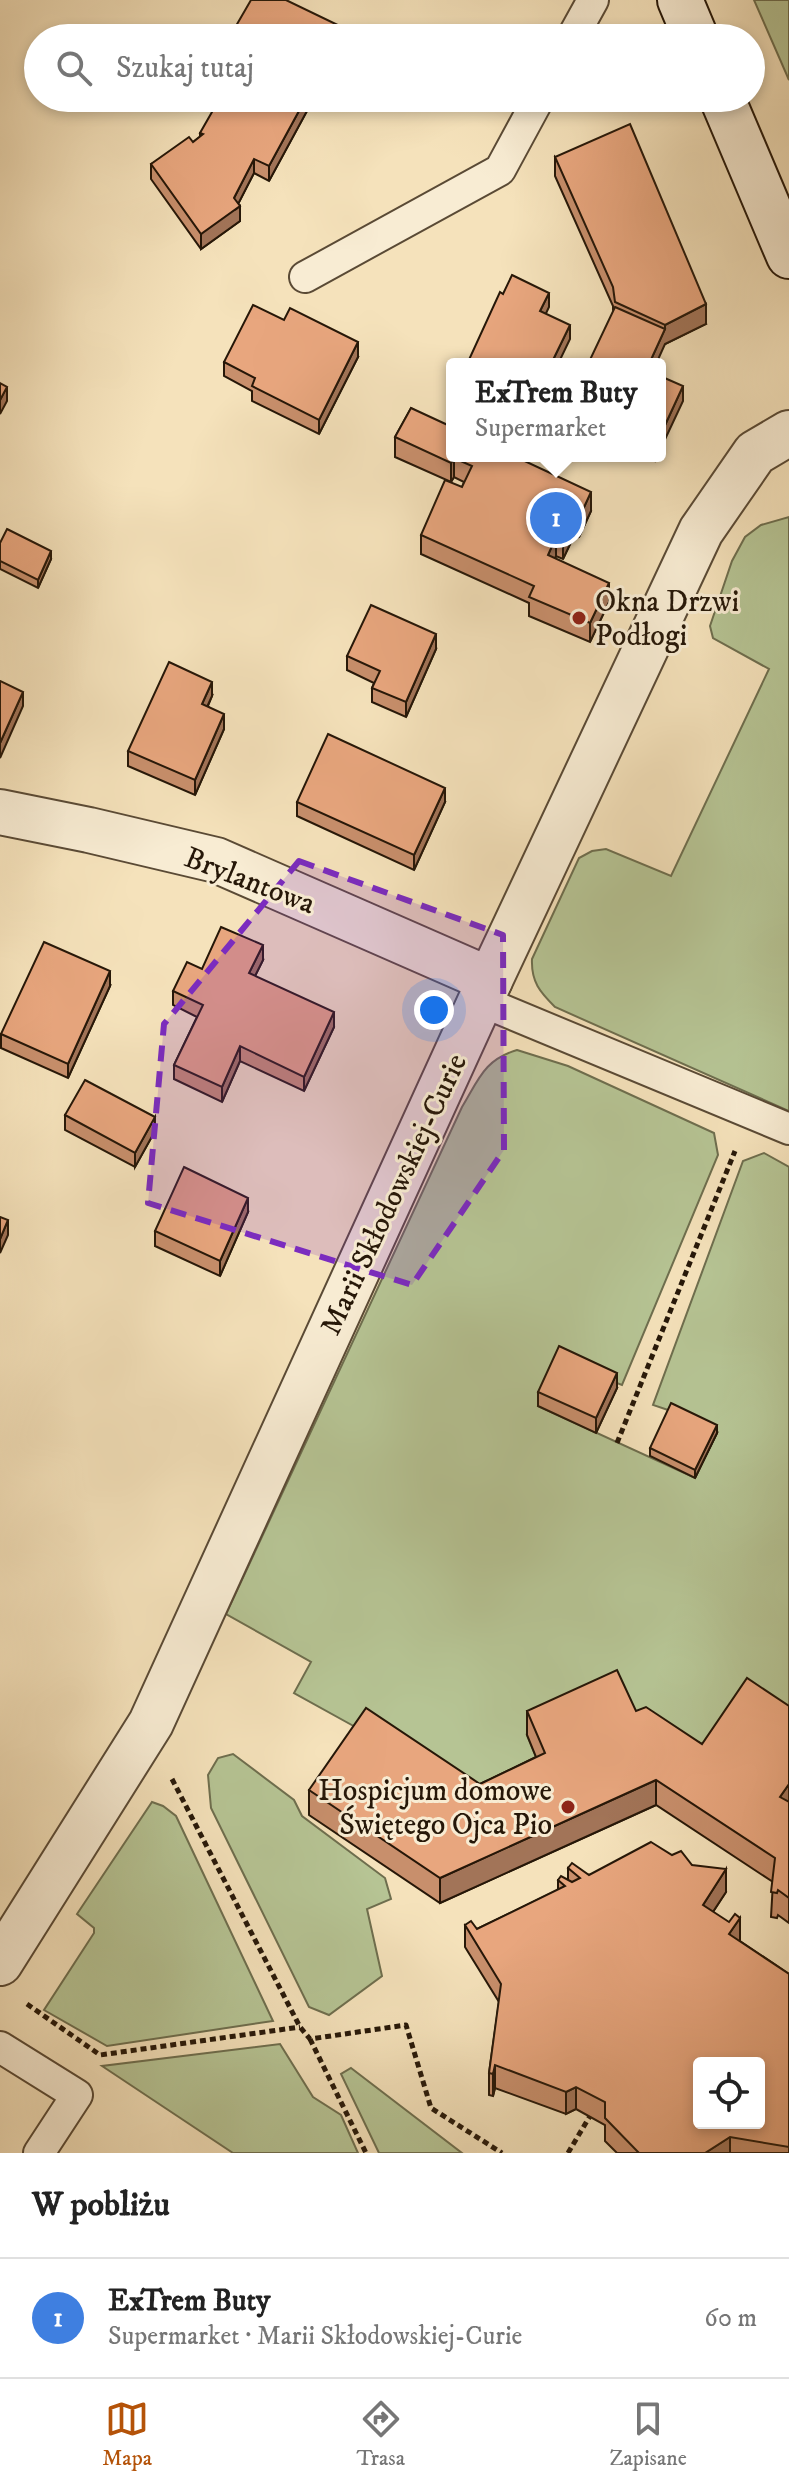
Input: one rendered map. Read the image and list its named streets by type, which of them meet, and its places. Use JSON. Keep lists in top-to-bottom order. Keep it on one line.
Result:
{"streets":{"street":["Brylantowa","Marii Skłodowskiej-Curie"]},"crossings":[["Brylantowa","Marii Skłodowskiej-Curie"]],"places":["Okna Drzwi Podłogi","Hospicjum domowe Świętego Ojca Pio"],"page":{"search":"Szukaj tutaj","popup":["ExTrem Buty","Supermarket"],"pins":"1","heading":"W pobliżu","list":[{"mark":"1","name":"ExTrem Buty","note":"Supermarket · Marii Skłodowskiej-Curie","value":"60 m"}],"nav":["Mapa","Trasa","Zapisane"]}}
